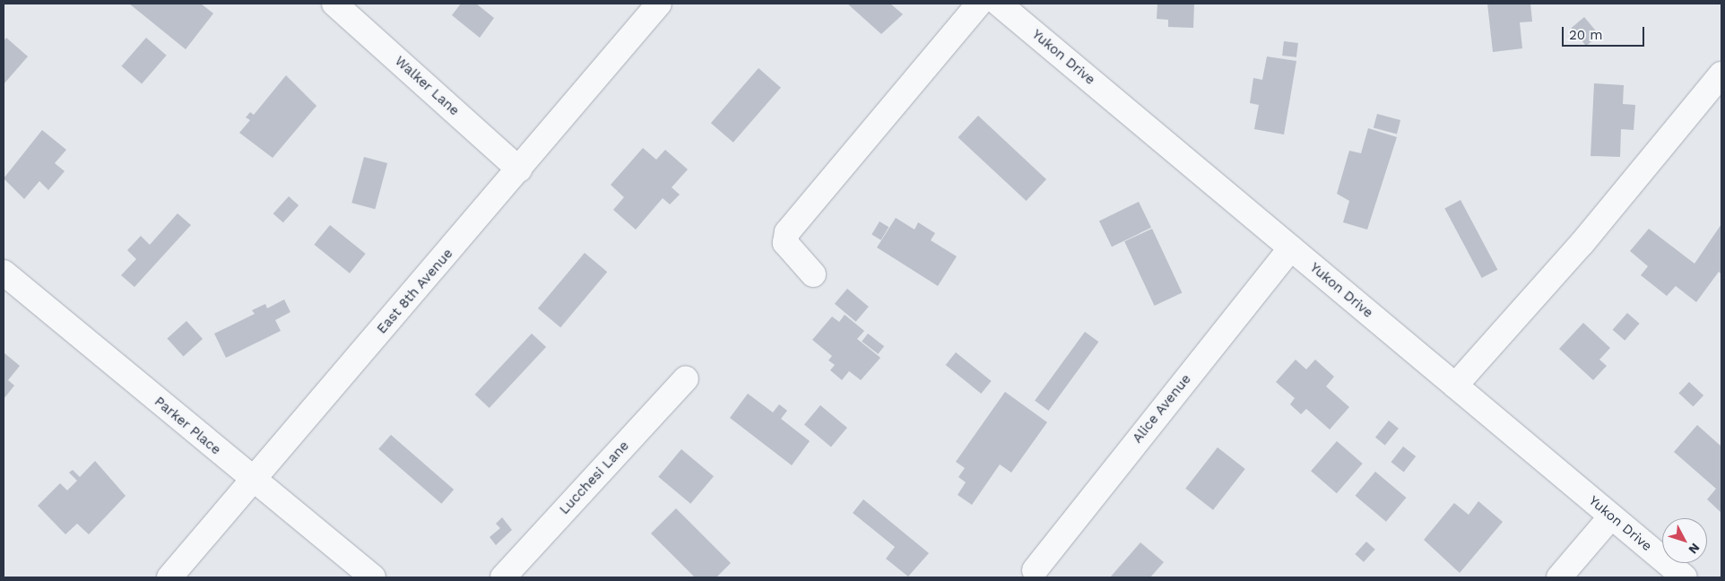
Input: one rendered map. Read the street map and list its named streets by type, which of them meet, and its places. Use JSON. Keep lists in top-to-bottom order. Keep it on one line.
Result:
{"streets":{"street":["Yukon Drive","Walker Lane","East 8th Avenue","Alice Avenue","Parker Place","Lucchesi Lane"]},"crossings":[["Yukon Drive","Alice Avenue"],["Walker Lane","East 8th Avenue"],["East 8th Avenue","Parker Place"]],"scale_bar":"20 m","north":"bottom right"}
